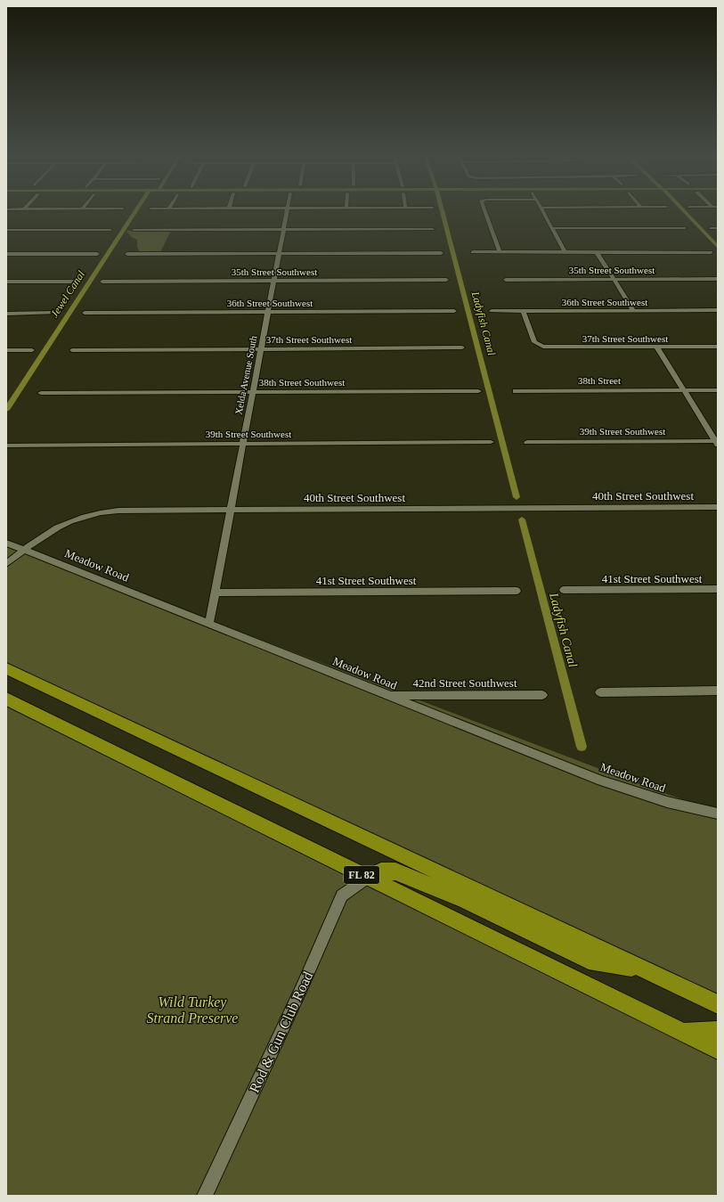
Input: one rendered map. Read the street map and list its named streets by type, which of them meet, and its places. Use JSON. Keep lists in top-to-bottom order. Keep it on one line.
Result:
{"streets":{"highway":["FL 82"],"street":["35th Street Southwest","36th Street Southwest","37th Street Southwest","Xelda Avenue South","38th Street","38th Street Southwest","39th Street Southwest","40th Street Southwest","Meadow Road","41st Street Southwest","42nd Street Southwest","Rod & Gun Club Road"]},"crossings":[["35th Street Southwest","Xelda Avenue South"],["36th Street Southwest","37th Street Southwest"],["36th Street Southwest","Xelda Avenue South"],["37th Street Southwest","Xelda Avenue South"],["Xelda Avenue South","38th Street Southwest"],["Xelda Avenue South","39th Street Southwest"],["Xelda Avenue South","40th Street Southwest"],["Xelda Avenue South","Meadow Road"],["Xelda Avenue South","41st Street Southwest"],["40th Street Southwest","Meadow Road"],["Meadow Road","42nd Street Southwest"],["FL 82","Rod & Gun Club Road"]],"water":["Jewel Canal","Ladyfish Canal"],"parks":["Wild Turkey Strand Preserve"]}
